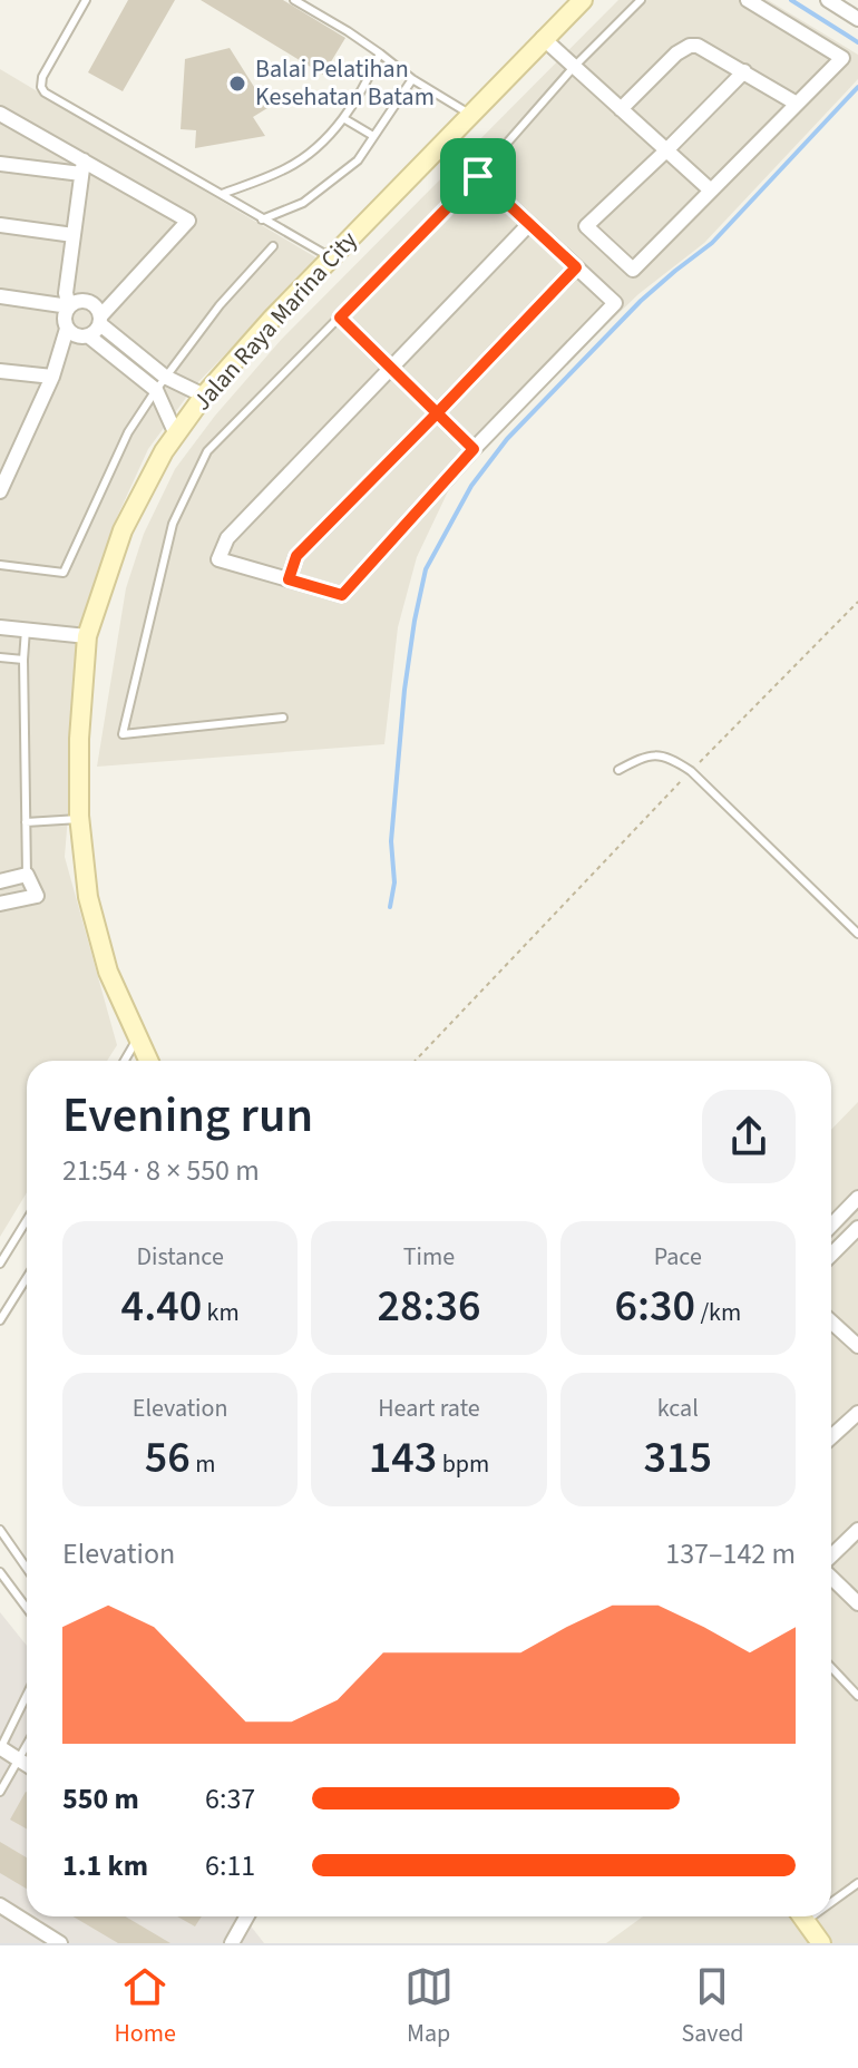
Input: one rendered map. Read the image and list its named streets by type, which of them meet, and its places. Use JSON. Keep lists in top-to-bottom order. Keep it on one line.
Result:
{"streets":{"main road":["Jalan Raya Marina City"]},"places":["Balai Pelatihan Kesehatan Batam"],"page":{"heading":["Evening run","21:54 · 8 × 550 m"],"stats":[["Distance","4.40 km"],["Time","28:36"],["Pace","6:30 /km"],["Elevation","56 m"],["Heart rate","143 bpm"],["kcal","315"]],"chart":["Elevation","137–142 m"],"list":[{"name":"550 m","note":"6:37"},{"name":"1.1 km","note":"6:11"}],"tabs":["Home","Map","Saved"]}}
